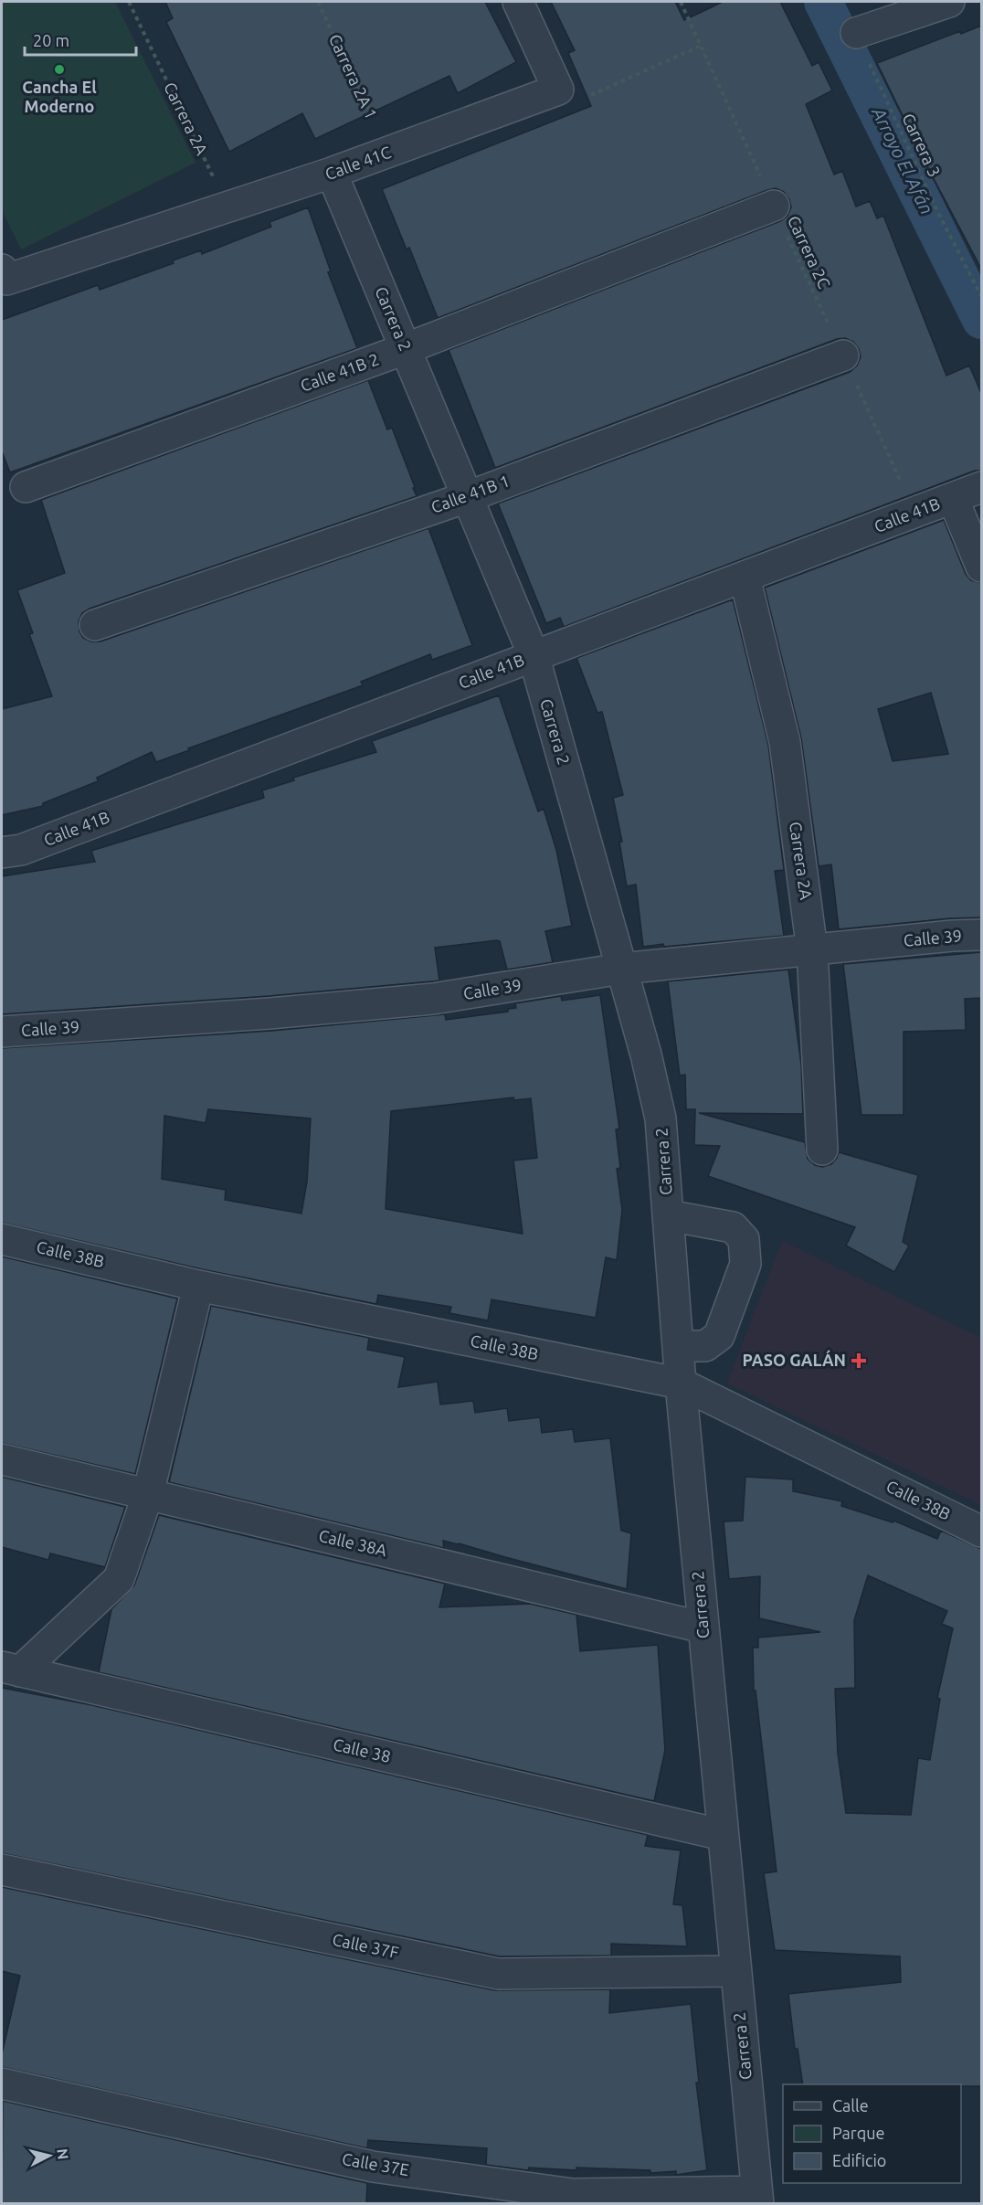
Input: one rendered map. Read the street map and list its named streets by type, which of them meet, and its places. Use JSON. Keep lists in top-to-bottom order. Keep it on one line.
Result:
{"streets":{"street":["Carrera 2A","Calle 41C","Carrera 2","Calle 41B 2","Calle 41B 1","Calle 41B","Calle 39","Calle 38B","Calle 38A","Calle 38","Calle 37F","Calle 37E"],"path":["Carrera 2A 1","Carrera 3","Carrera 2C"]},"crossings":[["Carrera 2A 1","Calle 41C"],["Carrera 2A","Calle 41C"],["Carrera 2A","Calle 41B"],["Carrera 2A","Calle 39"],["Calle 41C","Carrera 2"],["Carrera 2C","Calle 41B 2"],["Carrera 2C","Calle 41B 1"],["Carrera 2C","Calle 41B"],["Carrera 2","Calle 41B 2"],["Carrera 2","Calle 41B 1"],["Carrera 2","Calle 41B"],["Carrera 2","Calle 39"],["Carrera 2","Calle 38B"],["Carrera 2","Calle 38A"],["Carrera 2","Calle 38"],["Carrera 2","Calle 37F"],["Carrera 2","Calle 37E"]],"water":["Arroyo El Afán"],"places":{"other":["Cancha El Moderno"],"health":["PASO GALÁN"]},"legend":["Calle","Parque","Edificio"],"scale_bar":"20 m","north":"right"}
